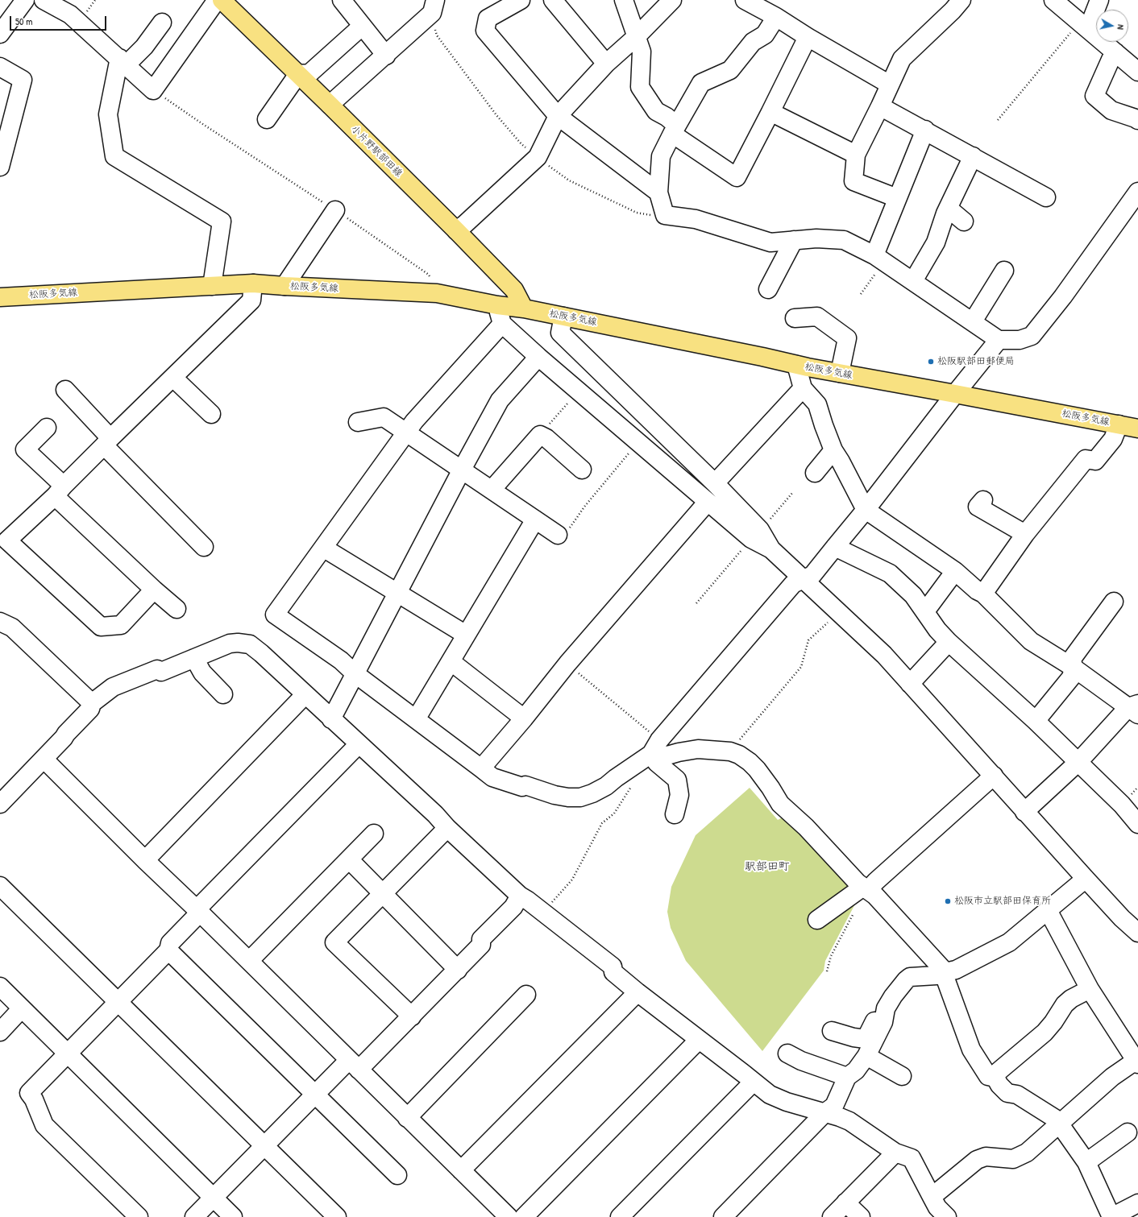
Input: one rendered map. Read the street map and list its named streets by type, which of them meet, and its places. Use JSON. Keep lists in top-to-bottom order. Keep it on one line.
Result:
{"streets":{"main road":["小片野駅部田線","松阪多気線"]},"crossings":[["小片野駅部田線","松阪多気線"]],"districts":["駅部田町"],"places":["松阪駅部田郵便局","松阪市立駅部田保育所"],"scale_bar":"50 m","north":"right"}
